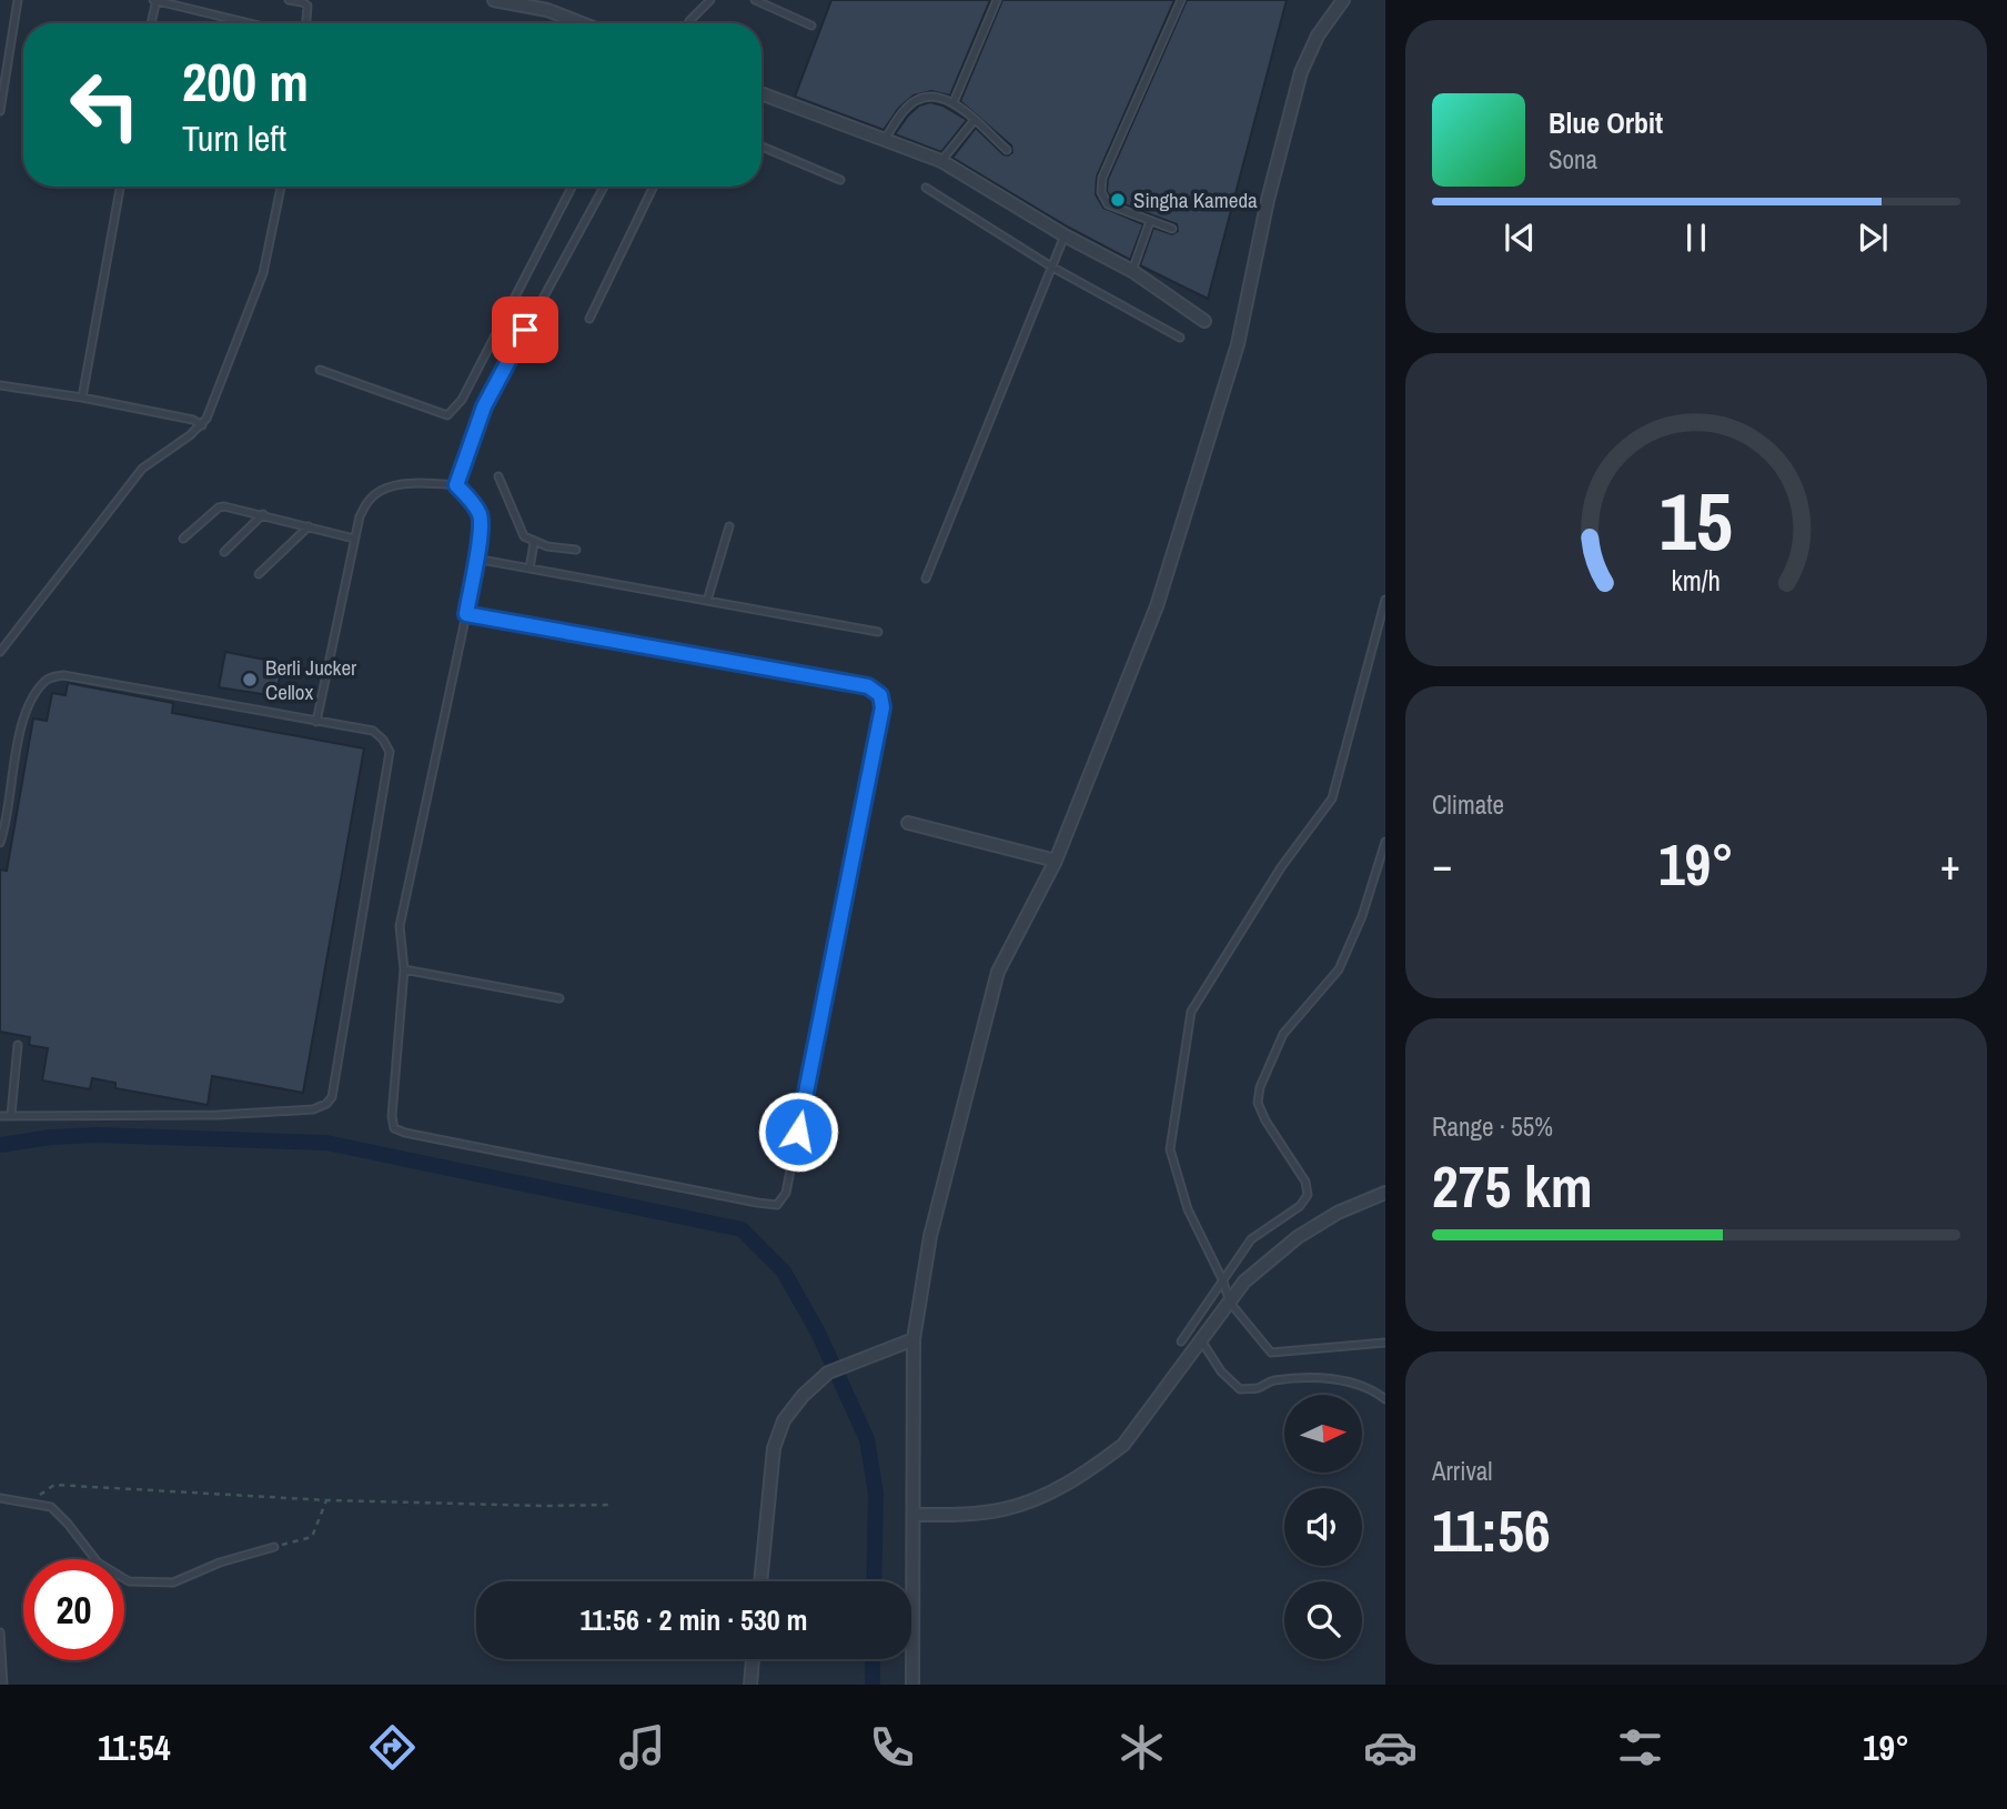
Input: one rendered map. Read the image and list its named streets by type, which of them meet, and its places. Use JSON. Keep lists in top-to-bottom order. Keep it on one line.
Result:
{"places":["Singha Kameda","Berli Jucker Cellox"],"north":"right","page":{"turn":["200 m","Turn left"],"song":["Blue Orbit","Sona"],"tile":["Climate",["Range · 55%","275 km"],["Arrival","11:56"]],"heat":["−","19°","+"],"limit":"20","trip":"11:56 · 2 min · 530 m","tabs":["11:54","19°"],"gauge":["15","km/h"]}}
